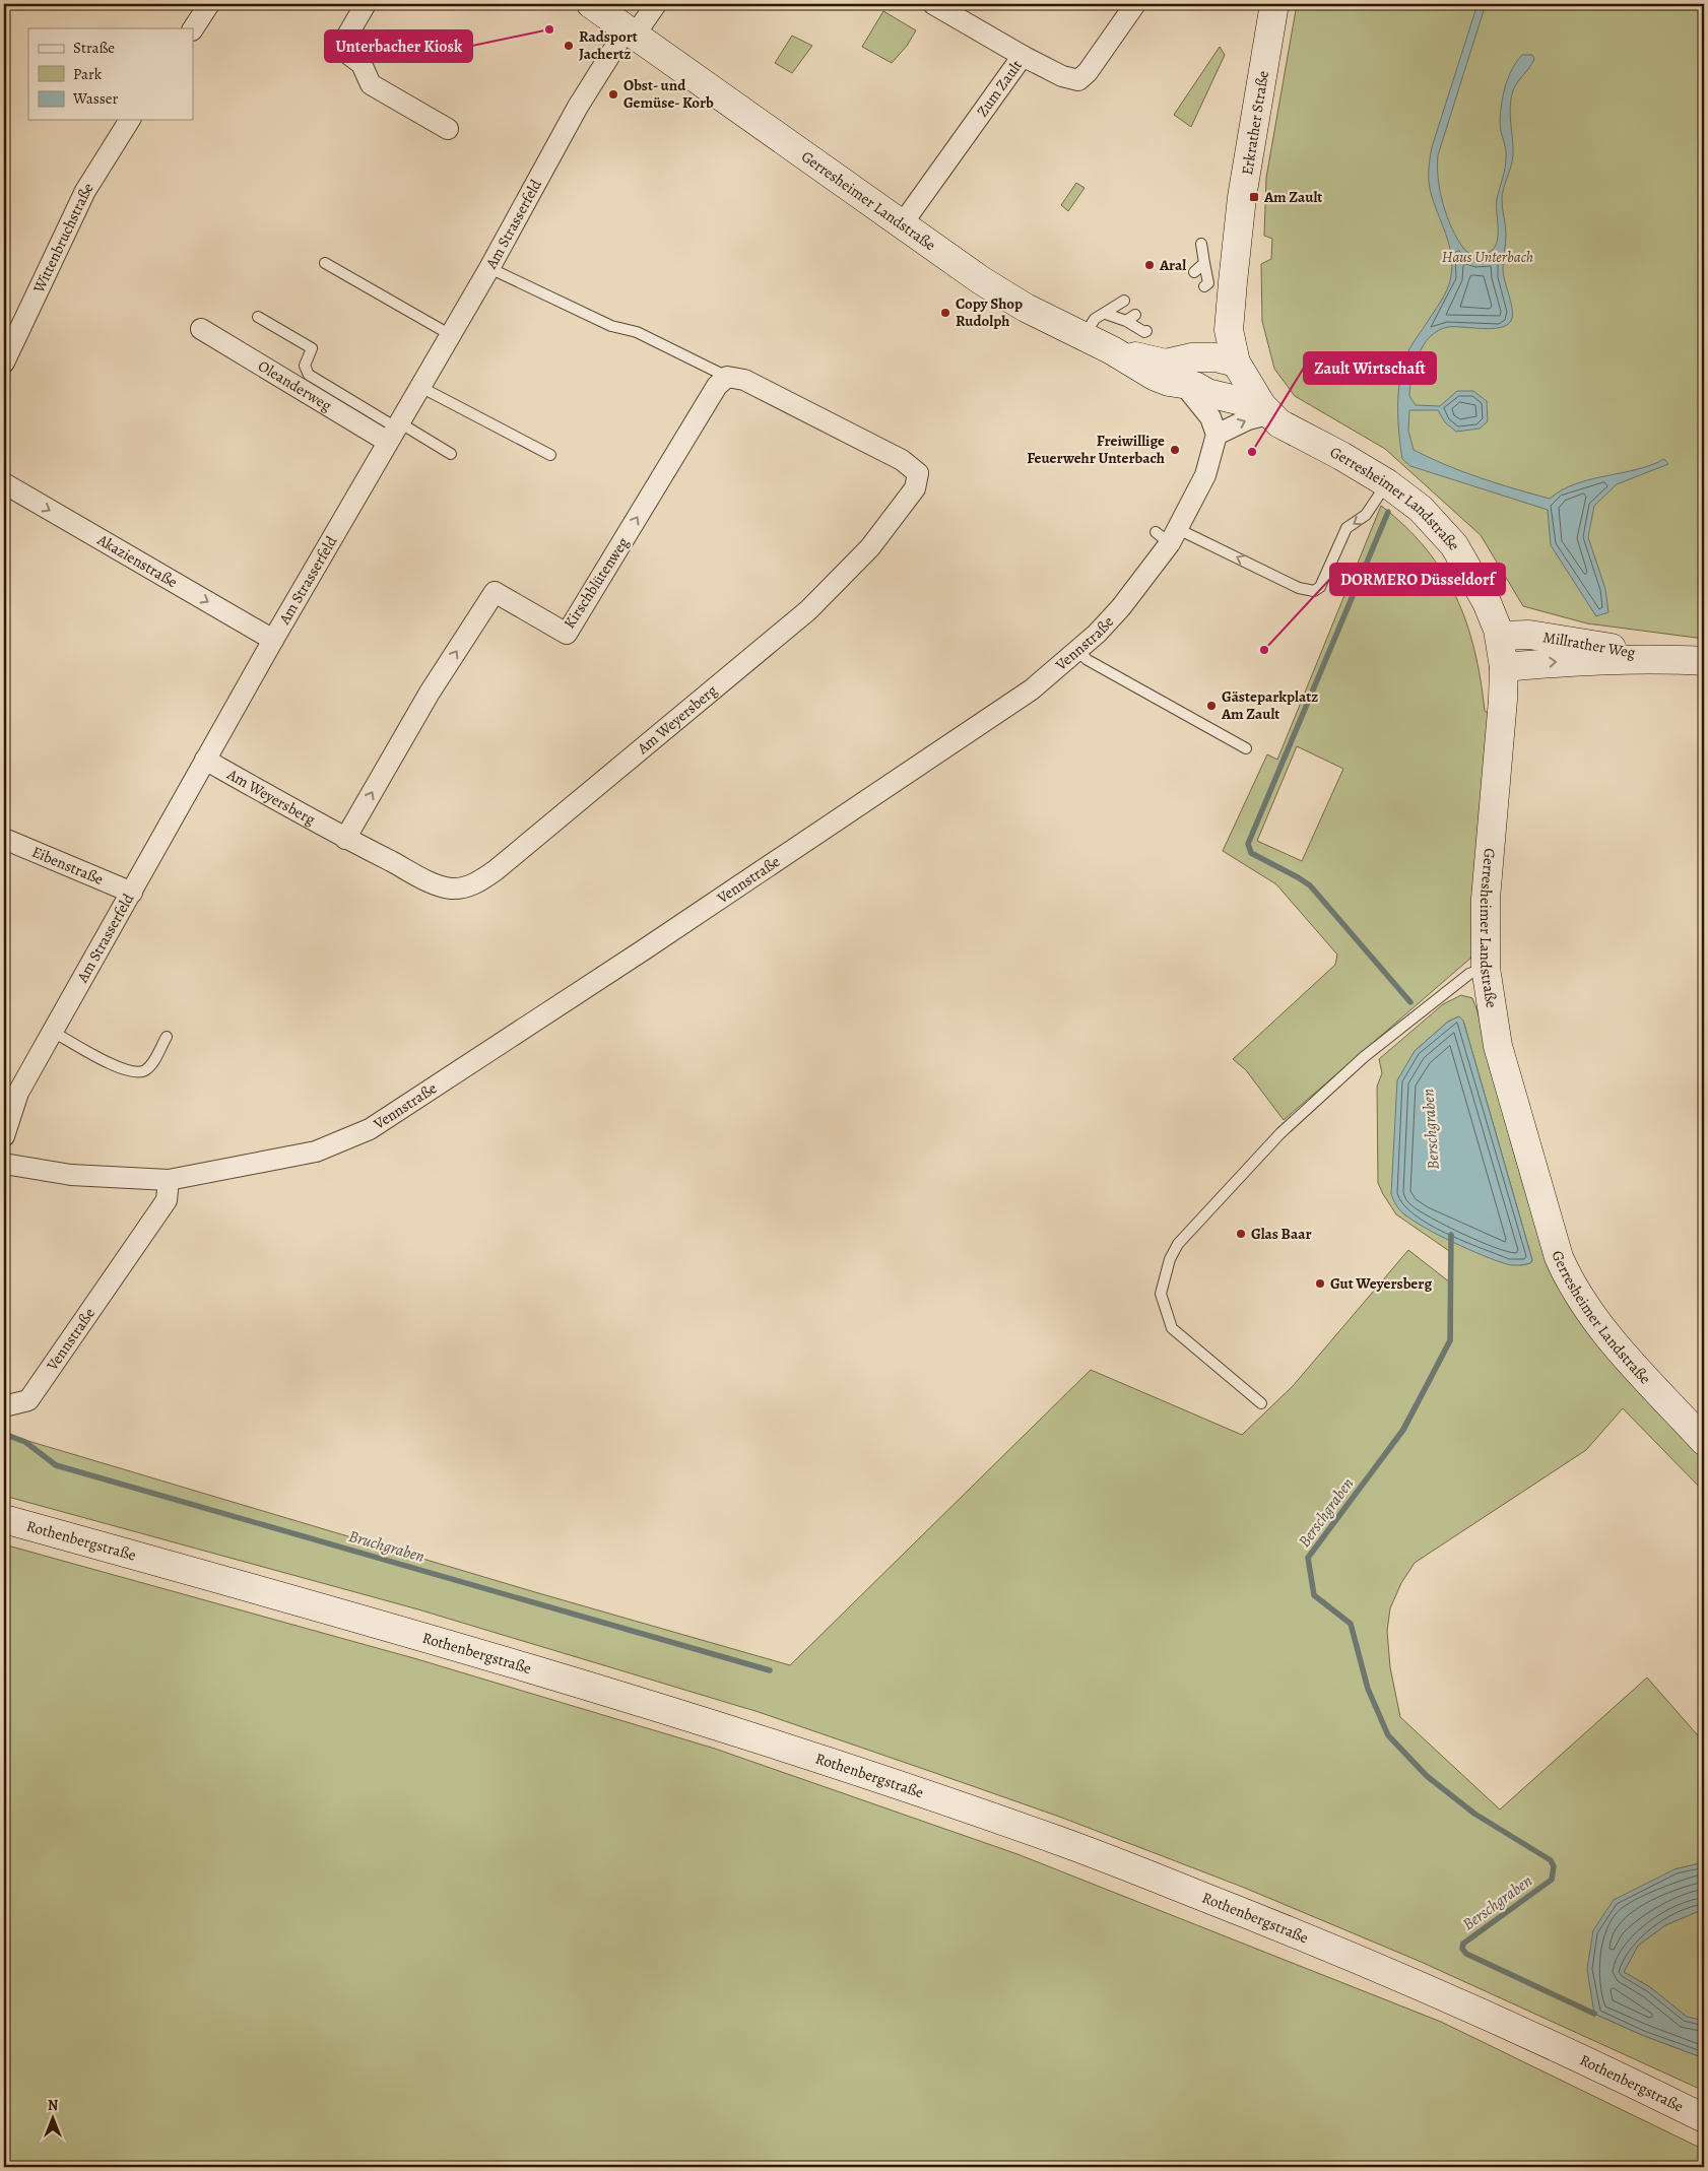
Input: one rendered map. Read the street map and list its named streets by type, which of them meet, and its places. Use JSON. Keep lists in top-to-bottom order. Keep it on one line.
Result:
{"streets":{"main road":["Erkrather Straße","Gerresheimer Landstraße","Millrather Weg","Rothenbergstraße"],"street":["Zum Zault","Am Strasserfeld","Wittenbruchstraße","Oleanderweg","Akazienstraße","Kirschblütenweg","Vennstraße","Am Weyersberg","Eibenstraße"]},"crossings":[["Zum Zault","Gerresheimer Landstraße"],["Erkrather Straße","Gerresheimer Landstraße"],["Gerresheimer Landstraße","Am Strasserfeld"],["Gerresheimer Landstraße","Millrather Weg"],["Am Strasserfeld","Oleanderweg"],["Am Strasserfeld","Akazienstraße"],["Am Strasserfeld","Am Weyersberg"],["Am Strasserfeld","Eibenstraße"],["Kirschblütenweg","Am Weyersberg"]],"one_way":["Akazienstraße","Kirschblütenweg"],"water":["Berschgraben","Bruchgraben"],"parks":["Haus Unterbach"],"places":{"other":["Unterbacher Kiosk","Radsport Jachertz","Obst- und Gemüse- Korb","Aral","Copy Shop Rudolph","Freiwillige Feuerwehr Unterbach","Zault Wirtschaft","DORMERO Düsseldorf","Gästeparkplatz Am Zault","Glas Baar","Gut Weyersberg"],"transit":["Am Zault"]},"legend":["Straße","Park","Wasser"],"north":"top"}
